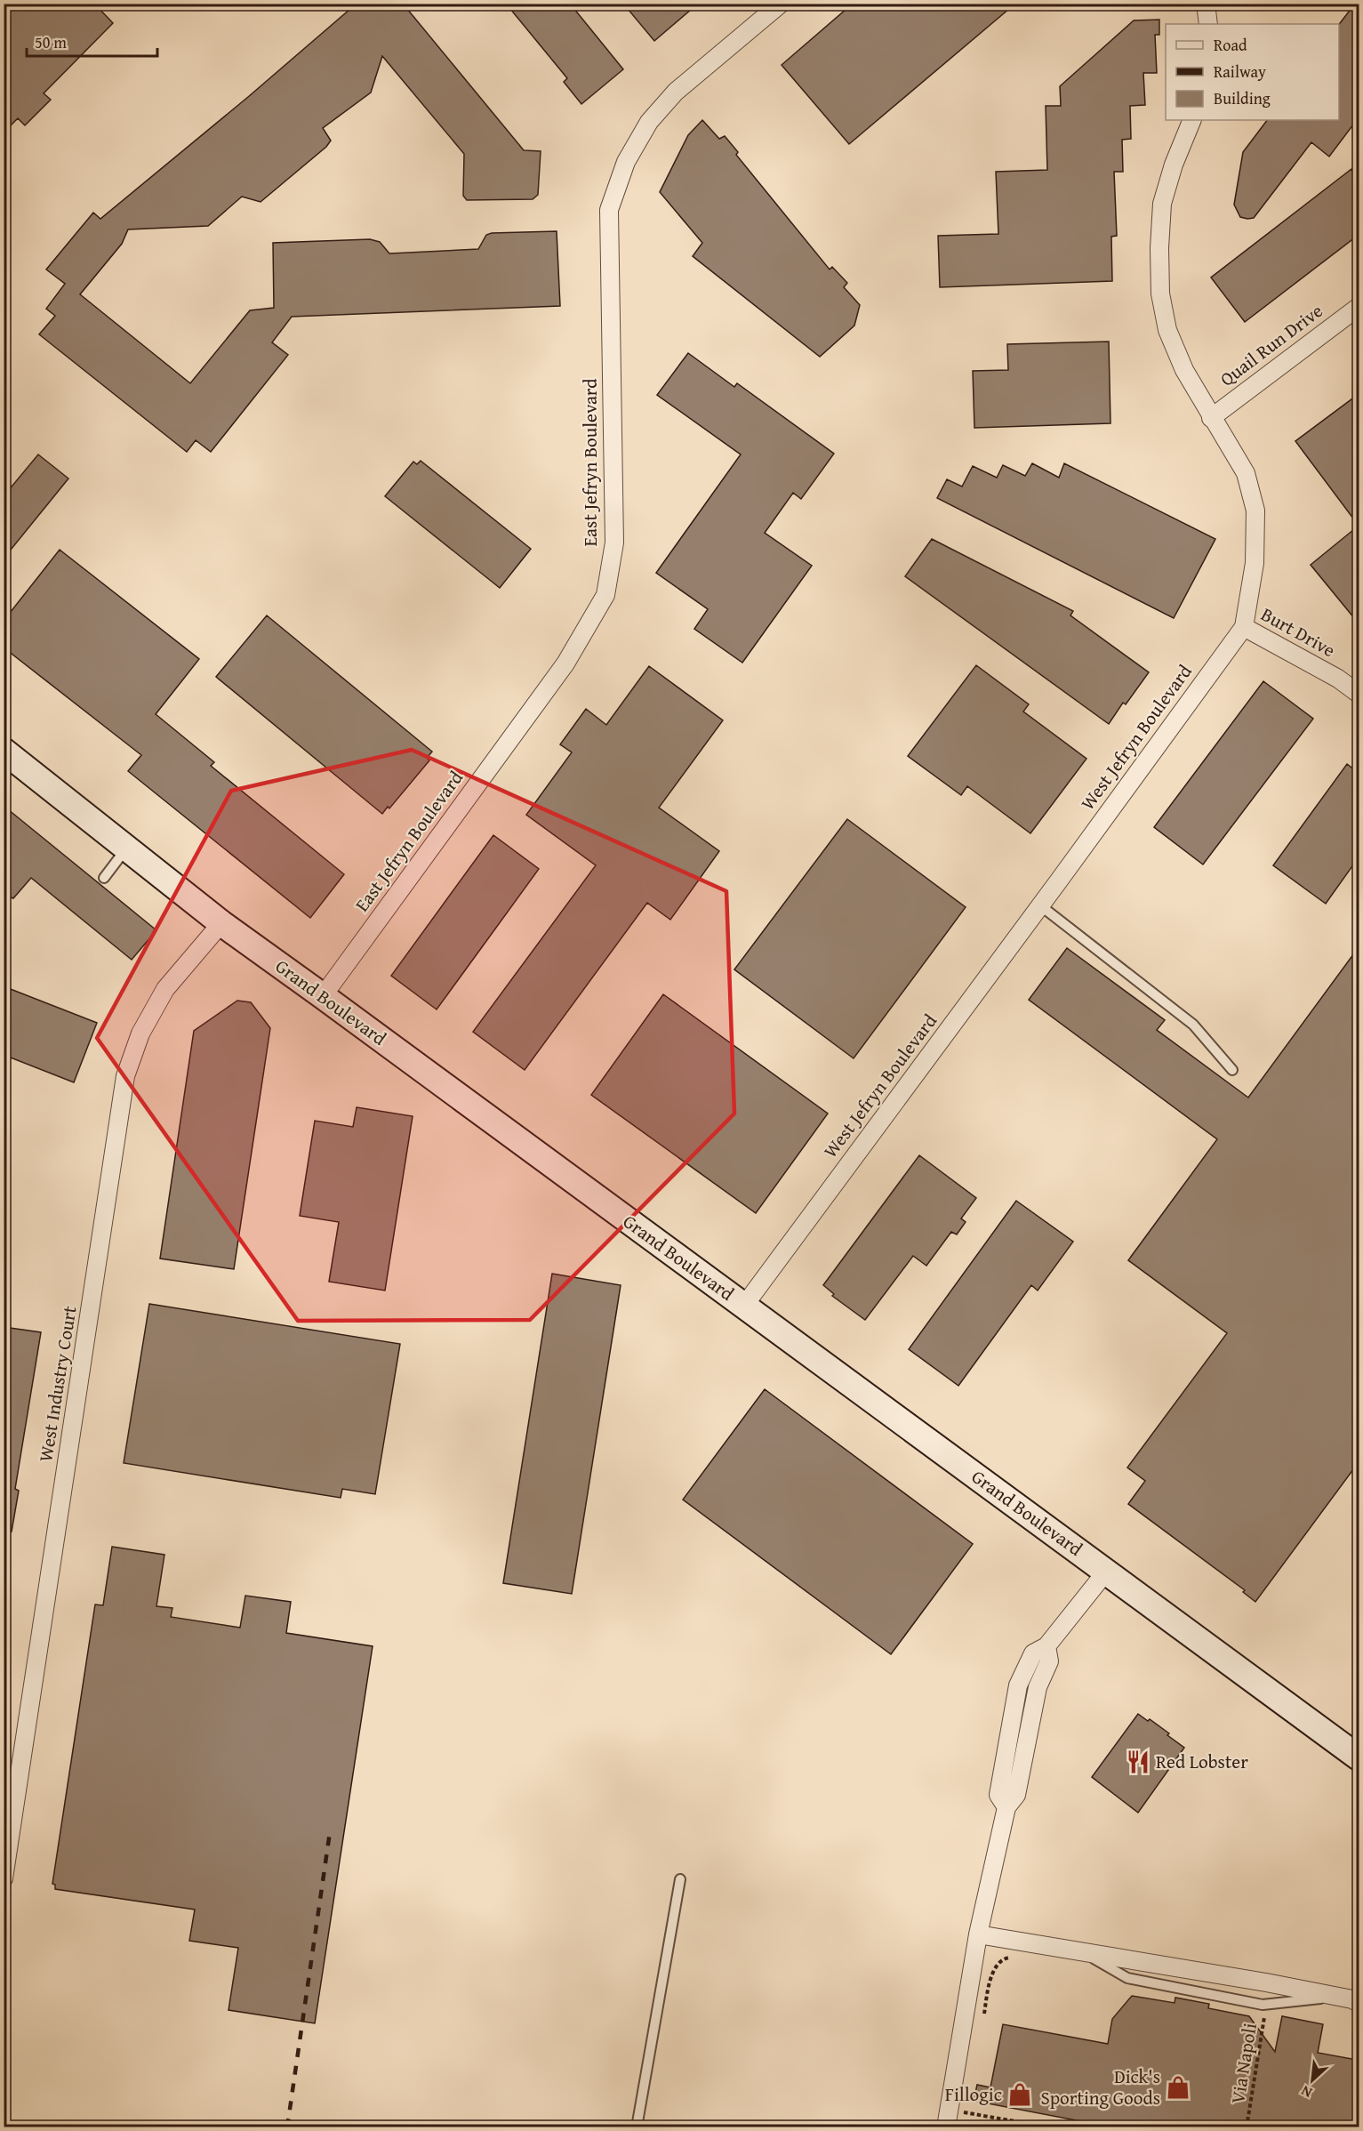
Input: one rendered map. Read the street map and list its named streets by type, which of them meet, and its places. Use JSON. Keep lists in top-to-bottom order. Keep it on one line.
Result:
{"streets":{"street":["Quail Run Drive","East Jefryn Boulevard","Burt Drive","West Jefryn Boulevard","Grand Boulevard","West Industry Court"],"path":["Via Napoli"]},"crossings":[["Quail Run Drive","West Jefryn Boulevard"],["East Jefryn Boulevard","Grand Boulevard"],["Burt Drive","West Jefryn Boulevard"],["West Jefryn Boulevard","Grand Boulevard"],["Grand Boulevard","West Industry Court"]],"places":{"restaurant":["Red Lobster"],"shop":["Dick's Sporting Goods","Fillogic"]},"legend":["Road","Railway","Building"],"scale_bar":"50 m","north":"bottom left"}
